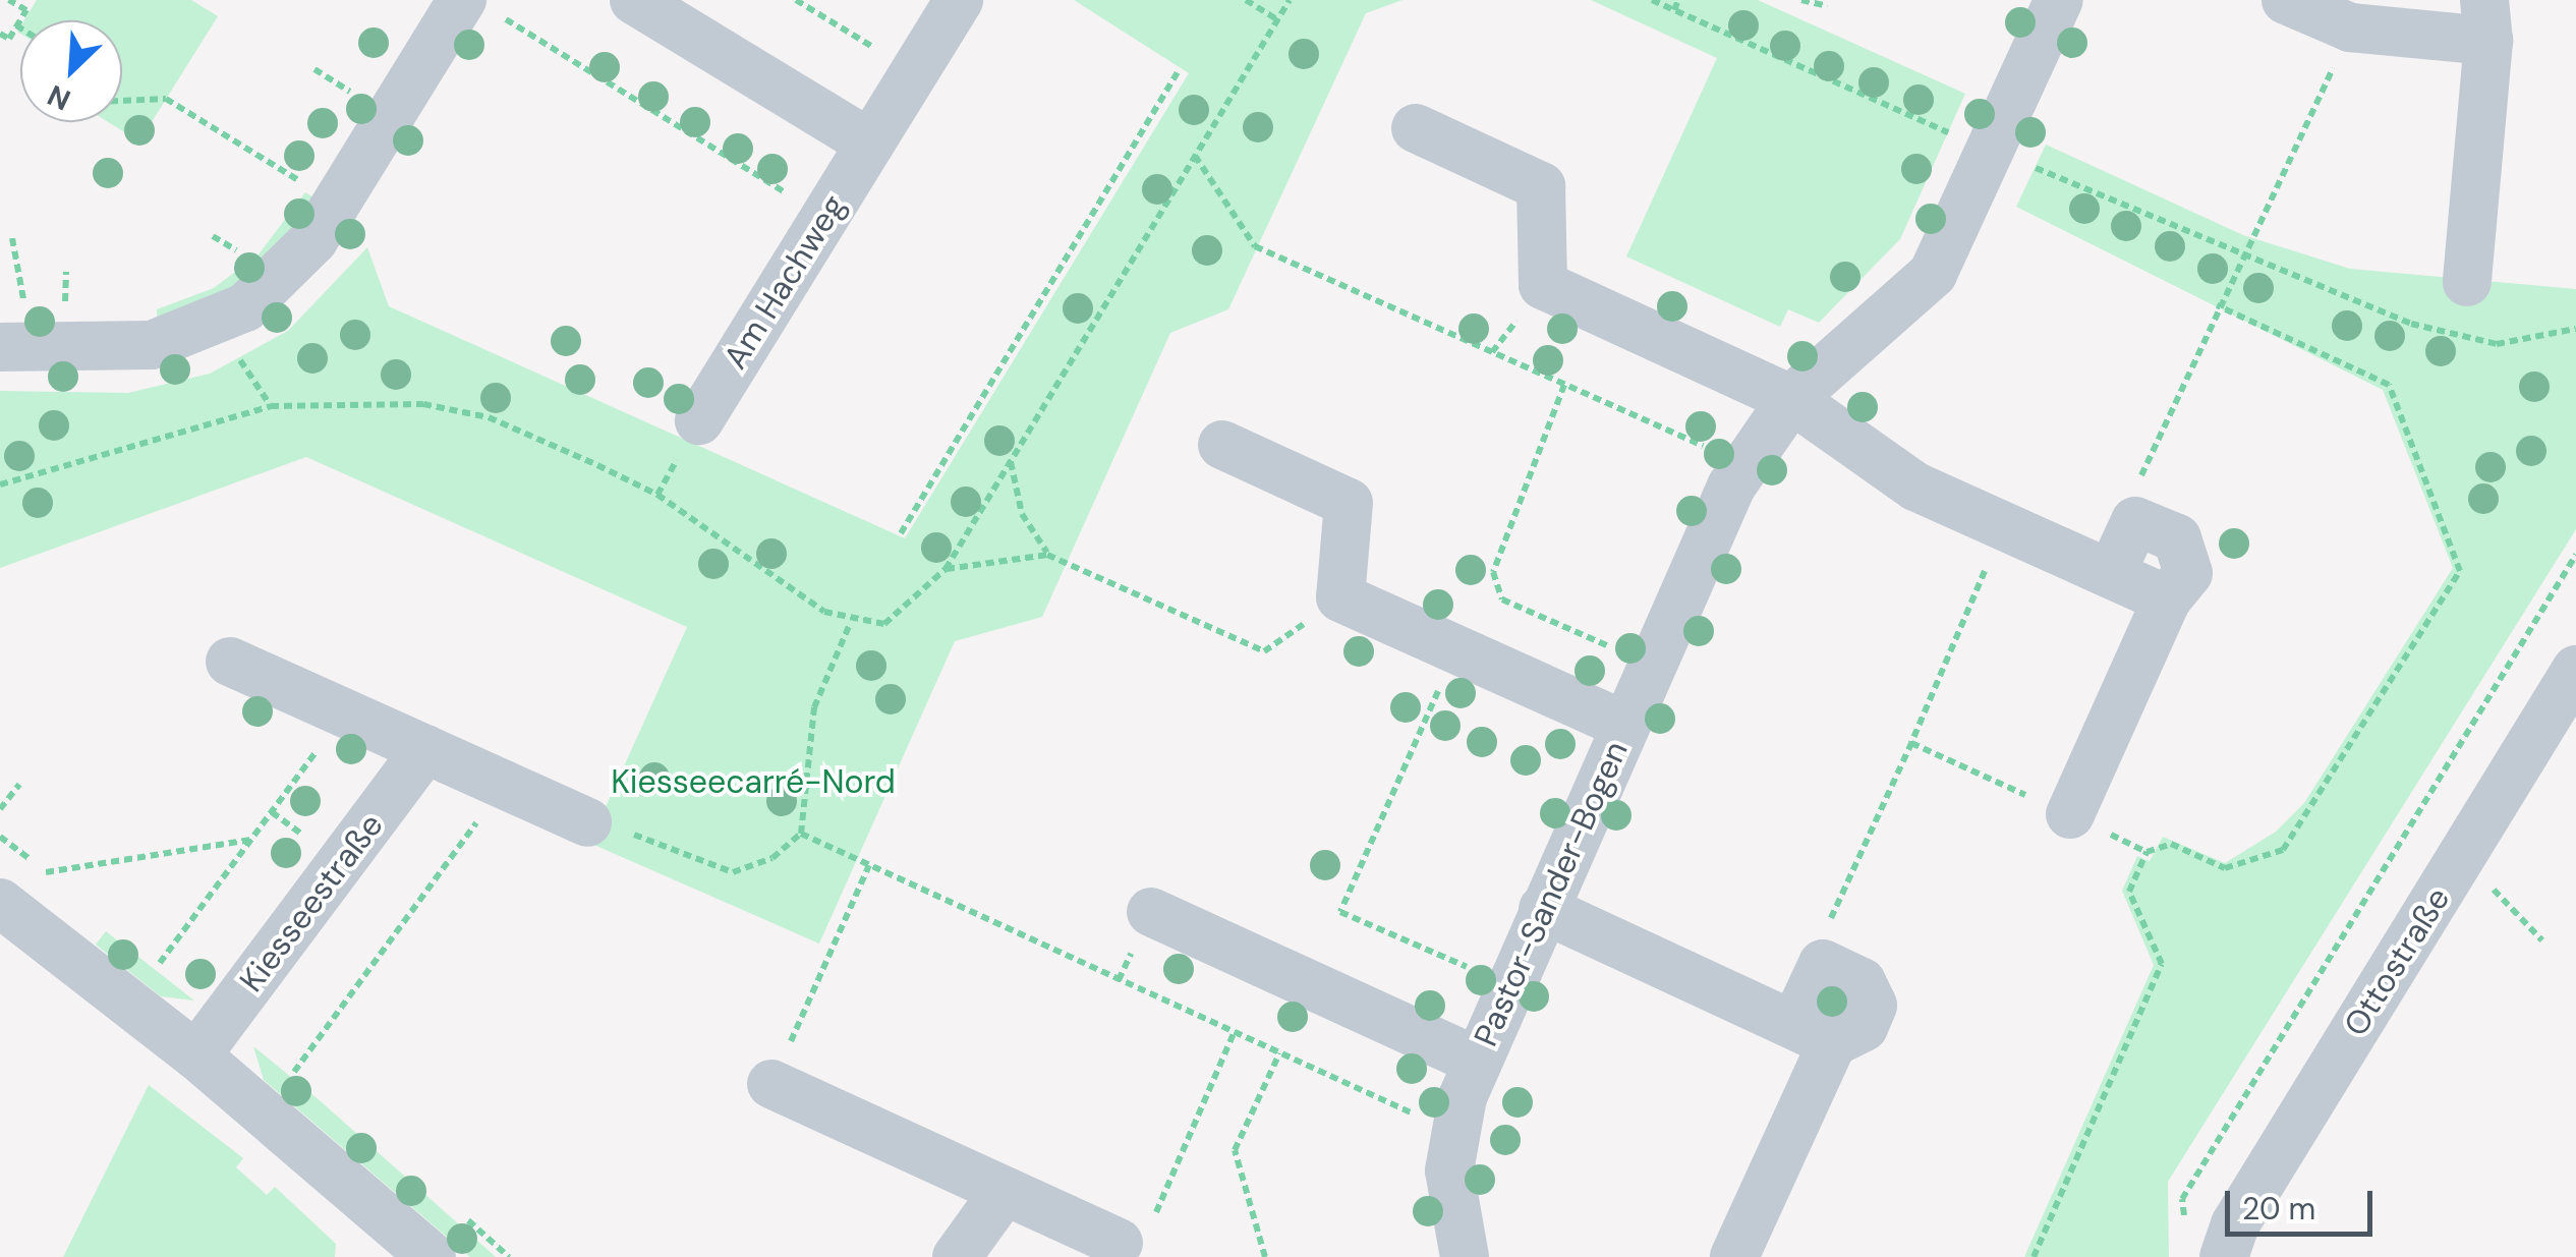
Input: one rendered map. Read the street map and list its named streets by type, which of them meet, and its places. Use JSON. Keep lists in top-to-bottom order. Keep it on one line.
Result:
{"streets":{"street":["Am Hachweg","Pastor-Sander-Bogen","Kiesseestraße","Ottostraße"]},"parks":["Kiesseecarré-Nord"],"scale_bar":"20 m","north":"bottom left"}
